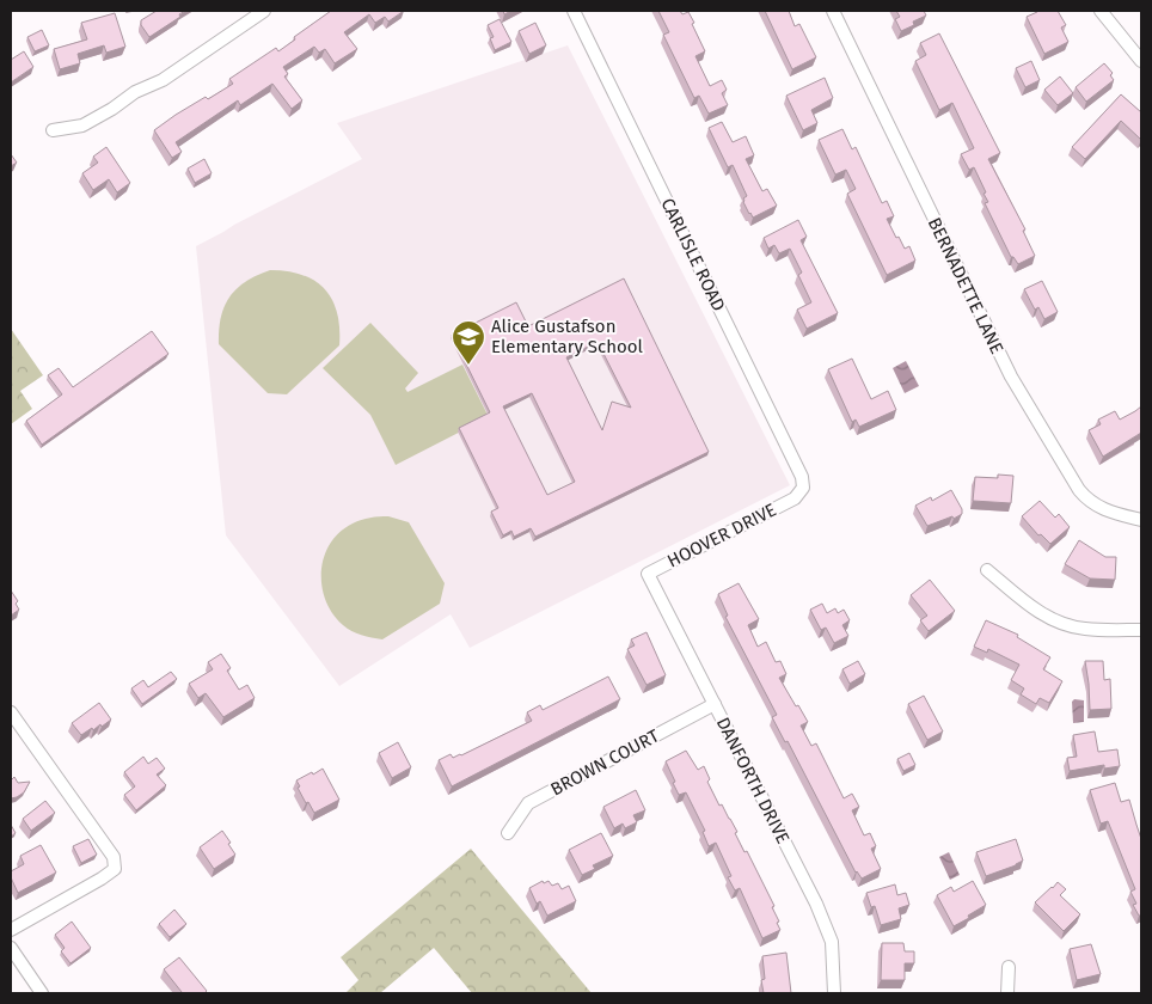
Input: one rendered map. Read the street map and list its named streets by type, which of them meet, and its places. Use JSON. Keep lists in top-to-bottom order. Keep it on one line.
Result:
{"streets":{"street":["CARLISLE ROAD","BERNADETTE LANE","HOOVER DRIVE","BROWN COURT","DANFORTH DRIVE"]},"crossings":[["CARLISLE ROAD","HOOVER DRIVE"],["HOOVER DRIVE","DANFORTH DRIVE"],["BROWN COURT","DANFORTH DRIVE"]],"places":{"school or university":["Alice Gustafson Elementary School"]}}
